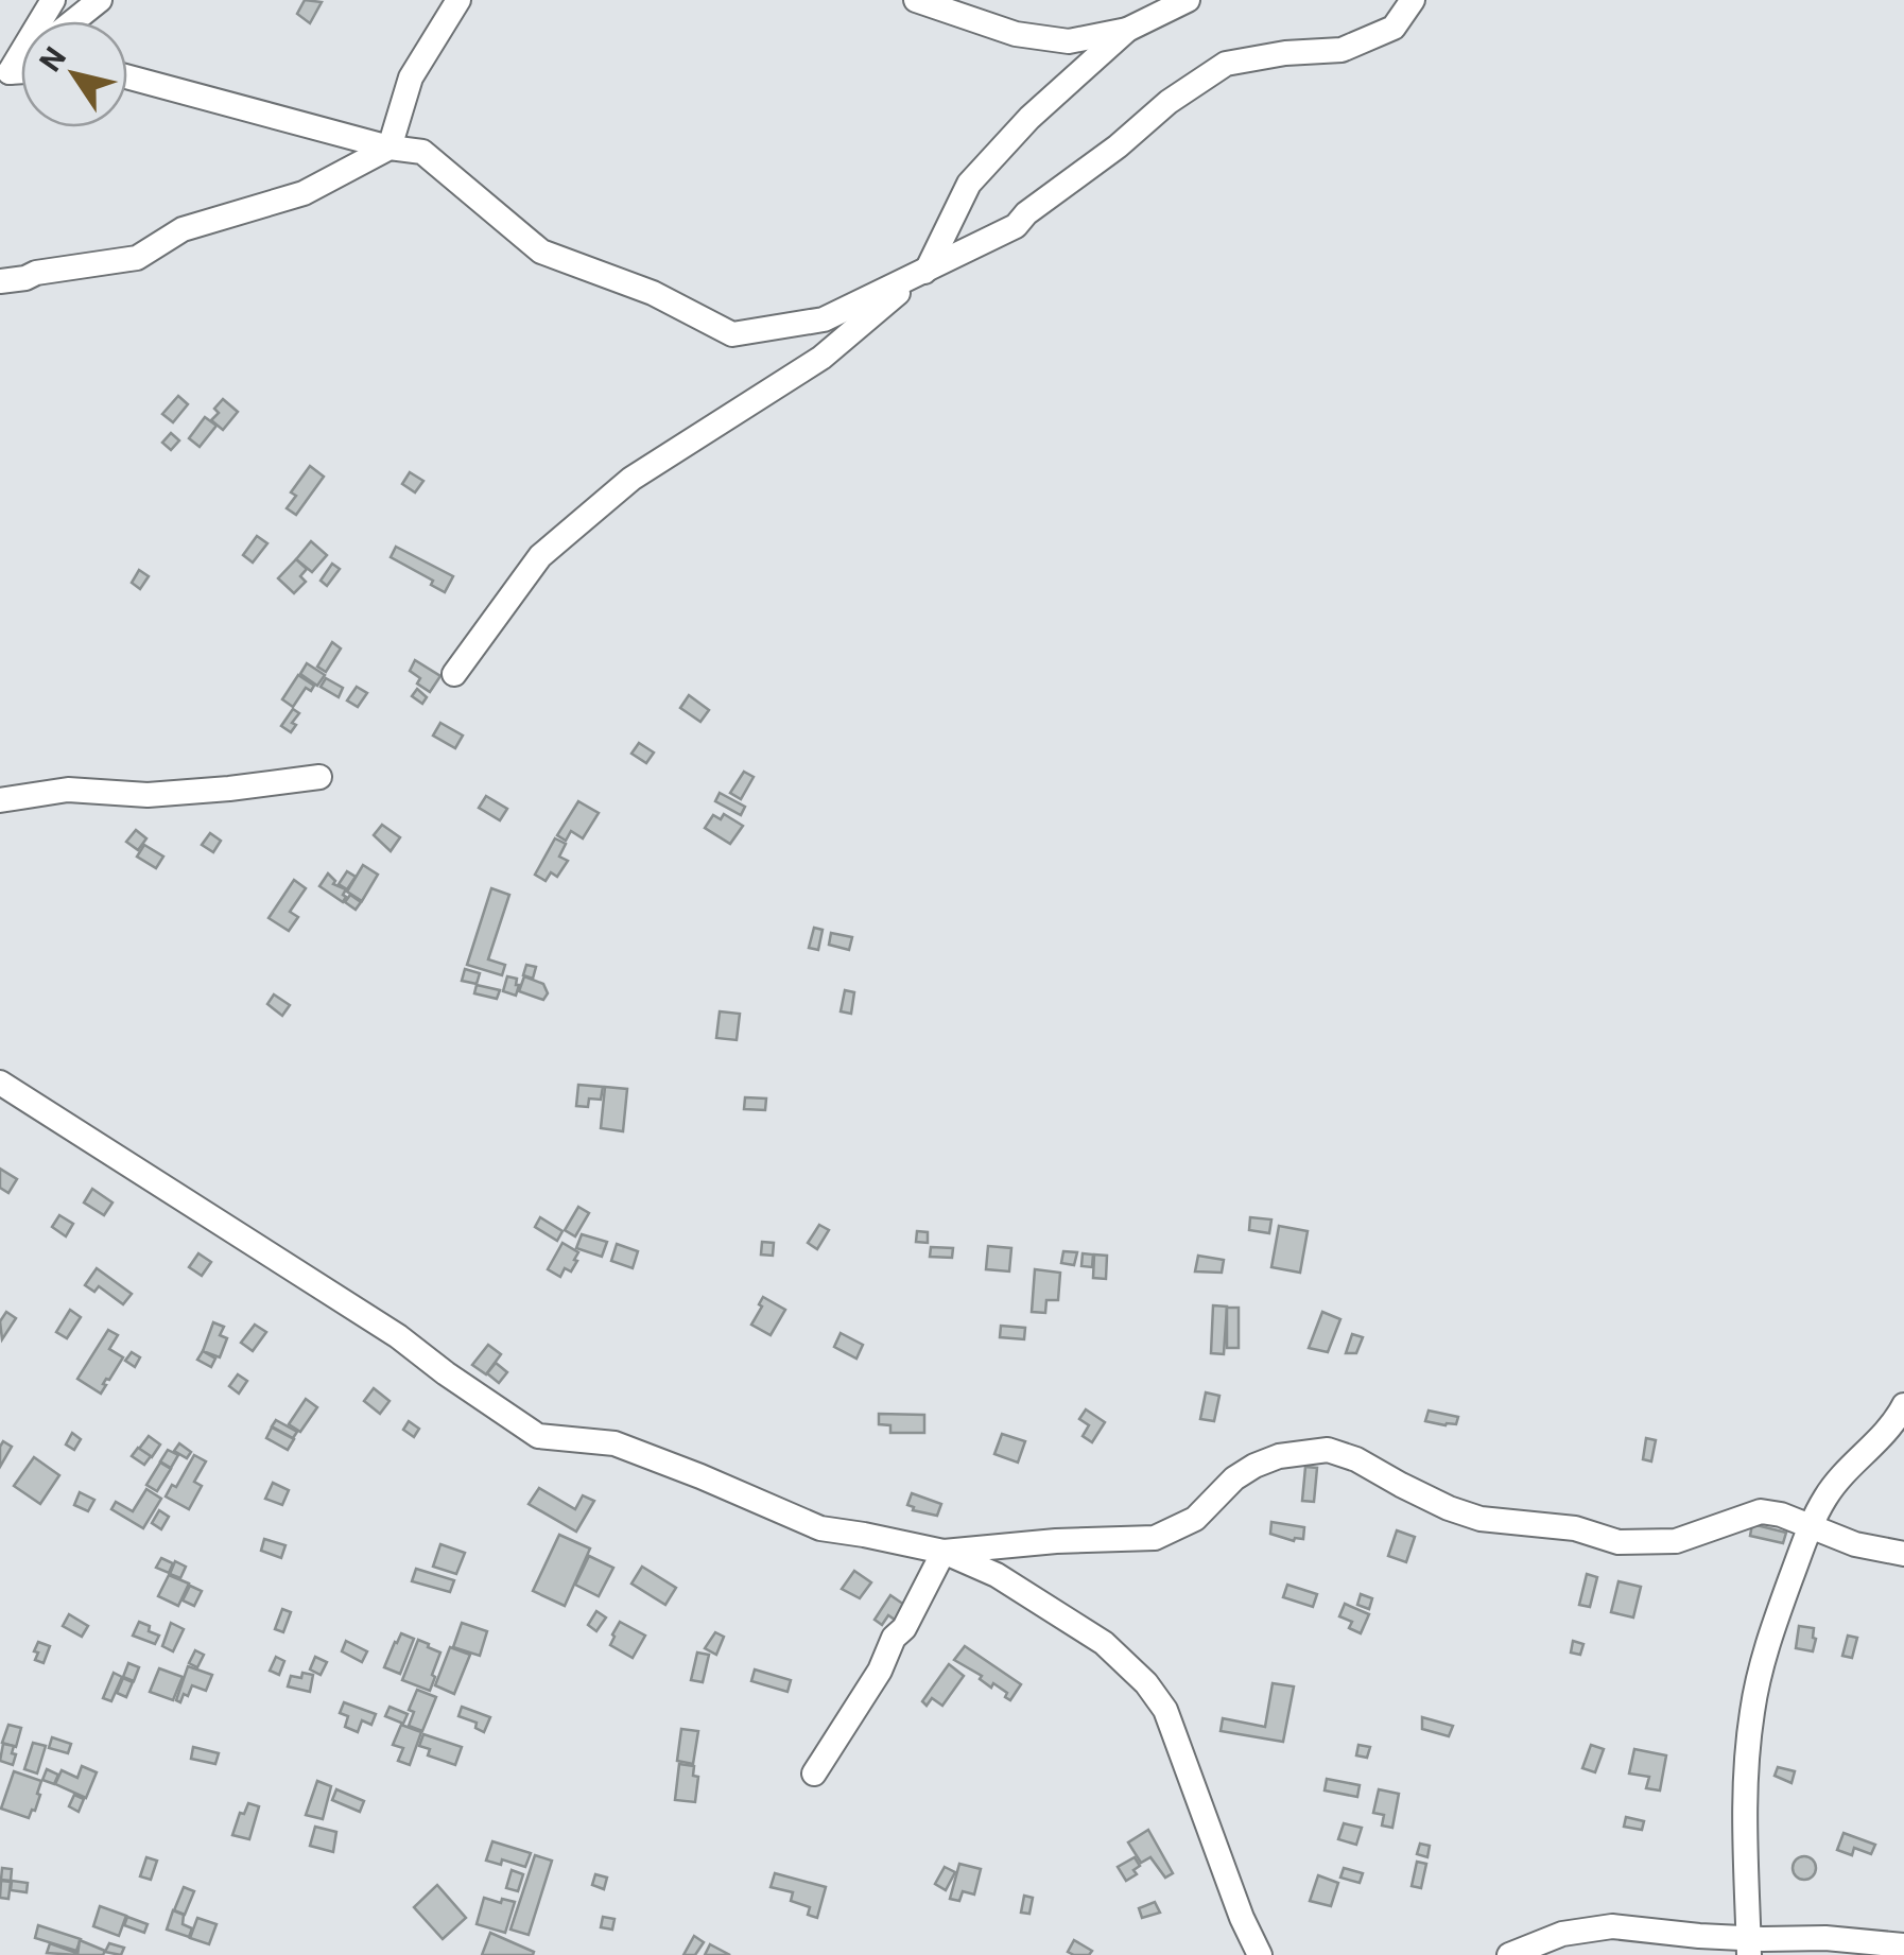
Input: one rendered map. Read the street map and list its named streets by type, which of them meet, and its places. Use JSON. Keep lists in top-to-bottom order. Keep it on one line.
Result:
{"north":"top left"}
